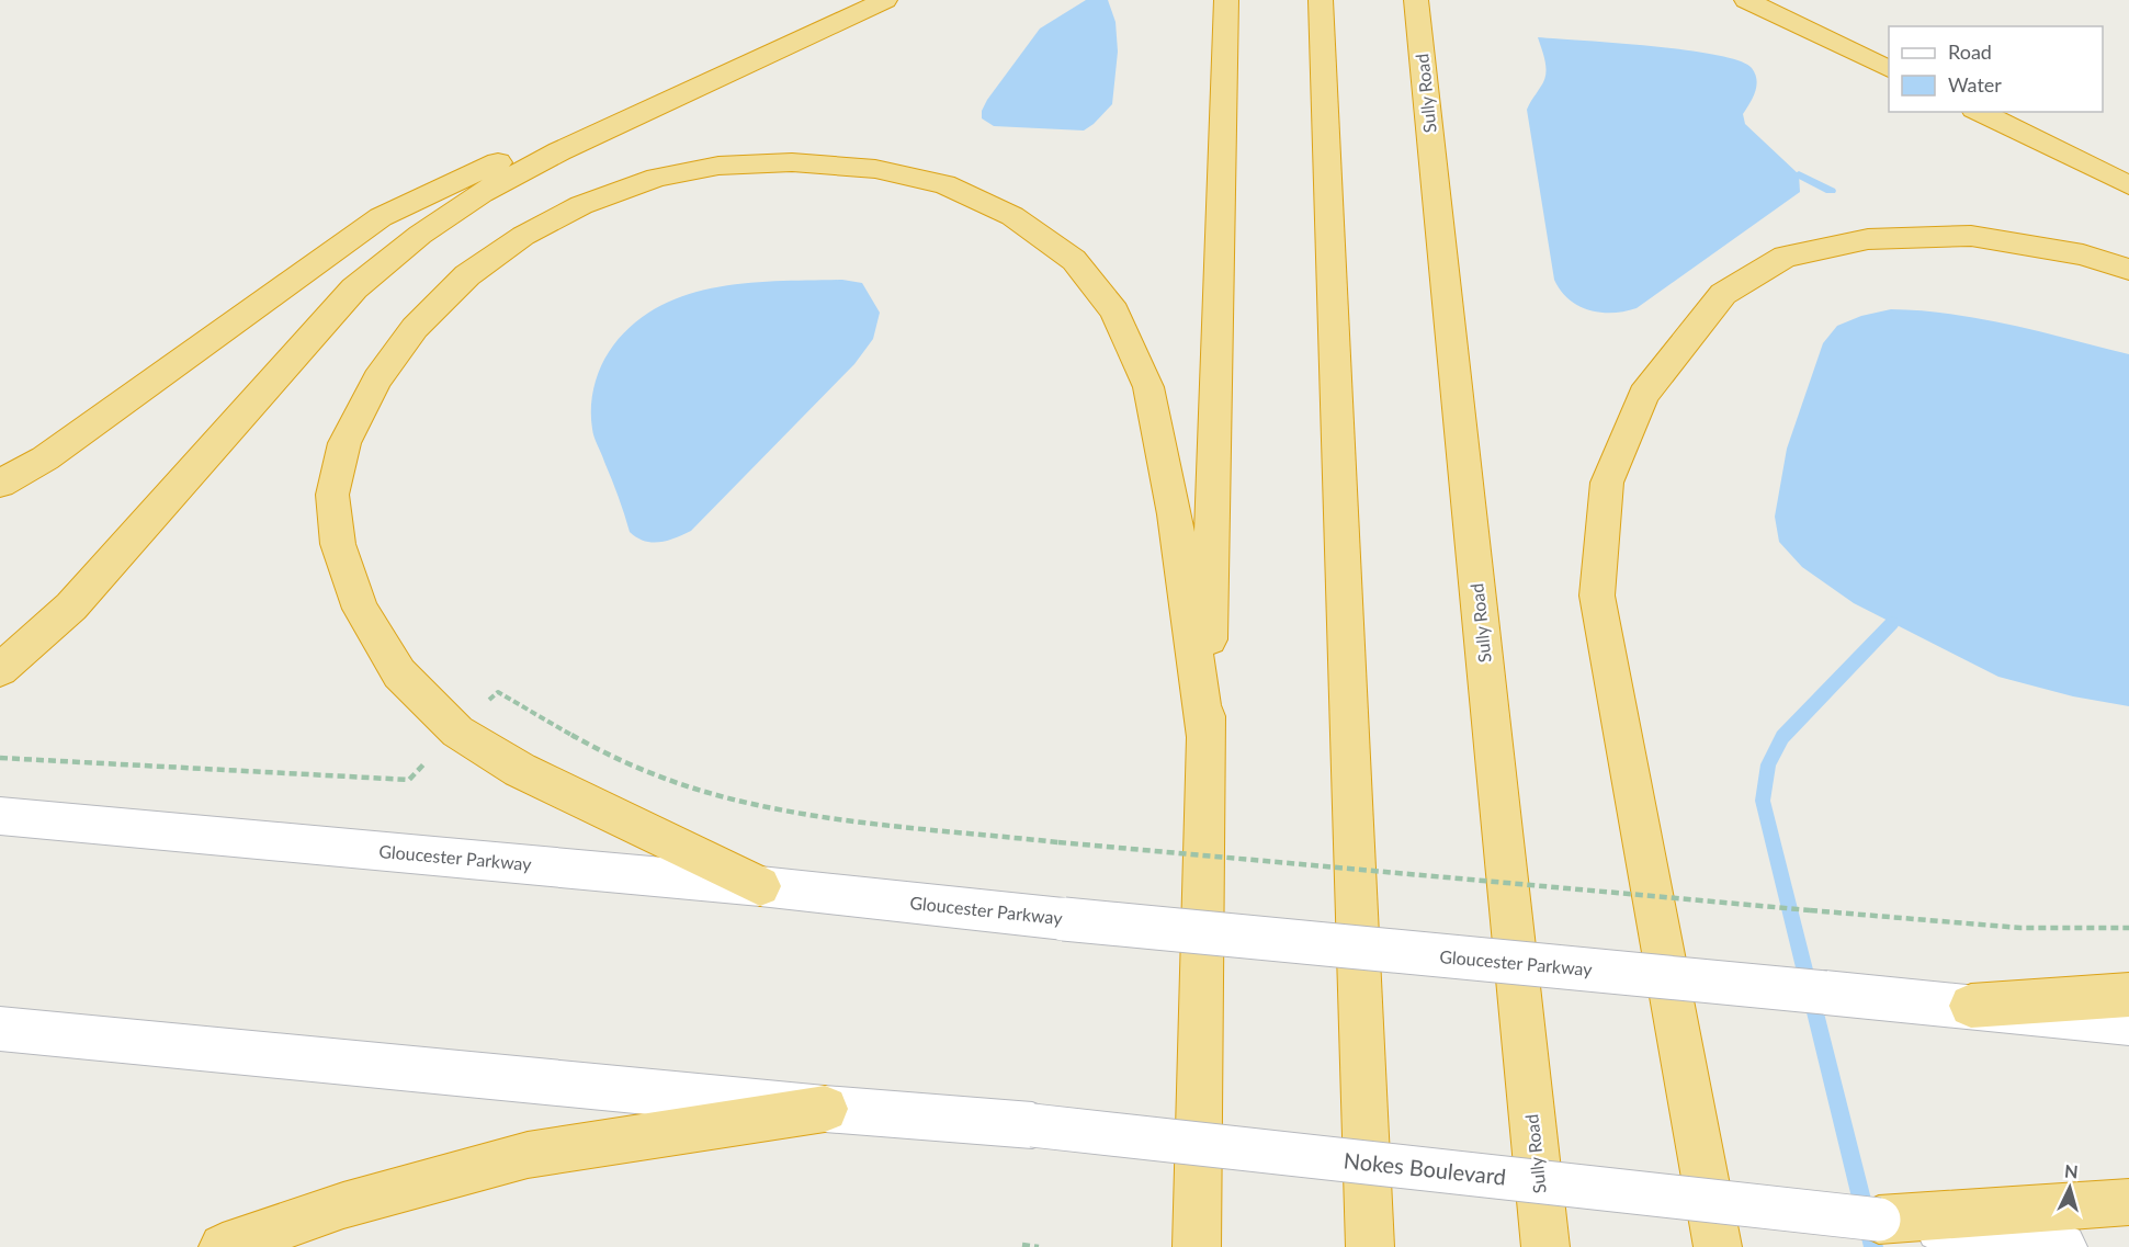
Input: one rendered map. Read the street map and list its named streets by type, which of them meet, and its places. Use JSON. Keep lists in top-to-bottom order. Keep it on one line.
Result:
{"streets":{"highway":["Sully Road"],"main road":["Gloucester Parkway","Nokes Boulevard"]},"legend":["Road","Water"],"north":"top"}
